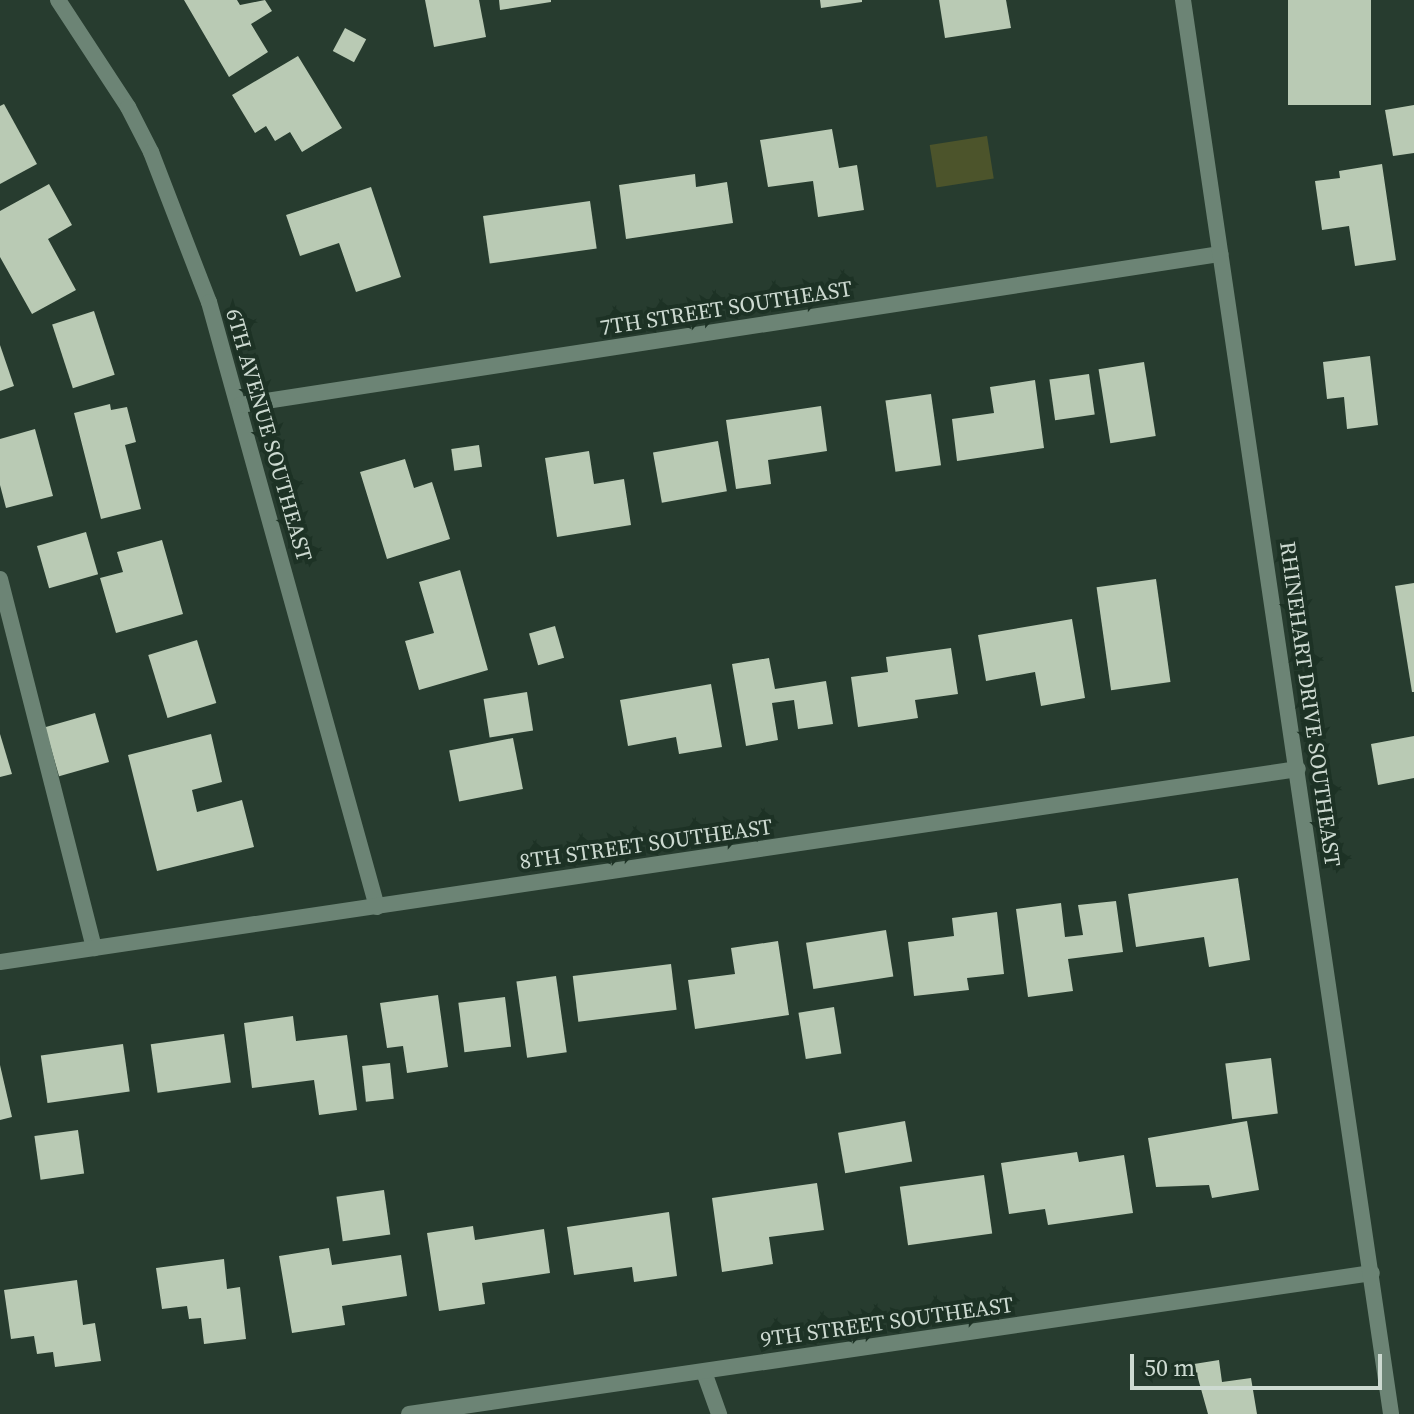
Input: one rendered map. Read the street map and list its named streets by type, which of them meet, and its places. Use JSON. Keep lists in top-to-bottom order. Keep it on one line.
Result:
{"streets":{"street":["7TH STREET SOUTHEAST","6TH AVENUE SOUTHEAST","RHINEHART DRIVE SOUTHEAST","8TH STREET SOUTHEAST","9TH STREET SOUTHEAST"]},"crossings":[["7TH STREET SOUTHEAST","6TH AVENUE SOUTHEAST"],["7TH STREET SOUTHEAST","RHINEHART DRIVE SOUTHEAST"],["6TH AVENUE SOUTHEAST","8TH STREET SOUTHEAST"],["RHINEHART DRIVE SOUTHEAST","8TH STREET SOUTHEAST"],["RHINEHART DRIVE SOUTHEAST","9TH STREET SOUTHEAST"]],"scale_bar":"50 m"}
